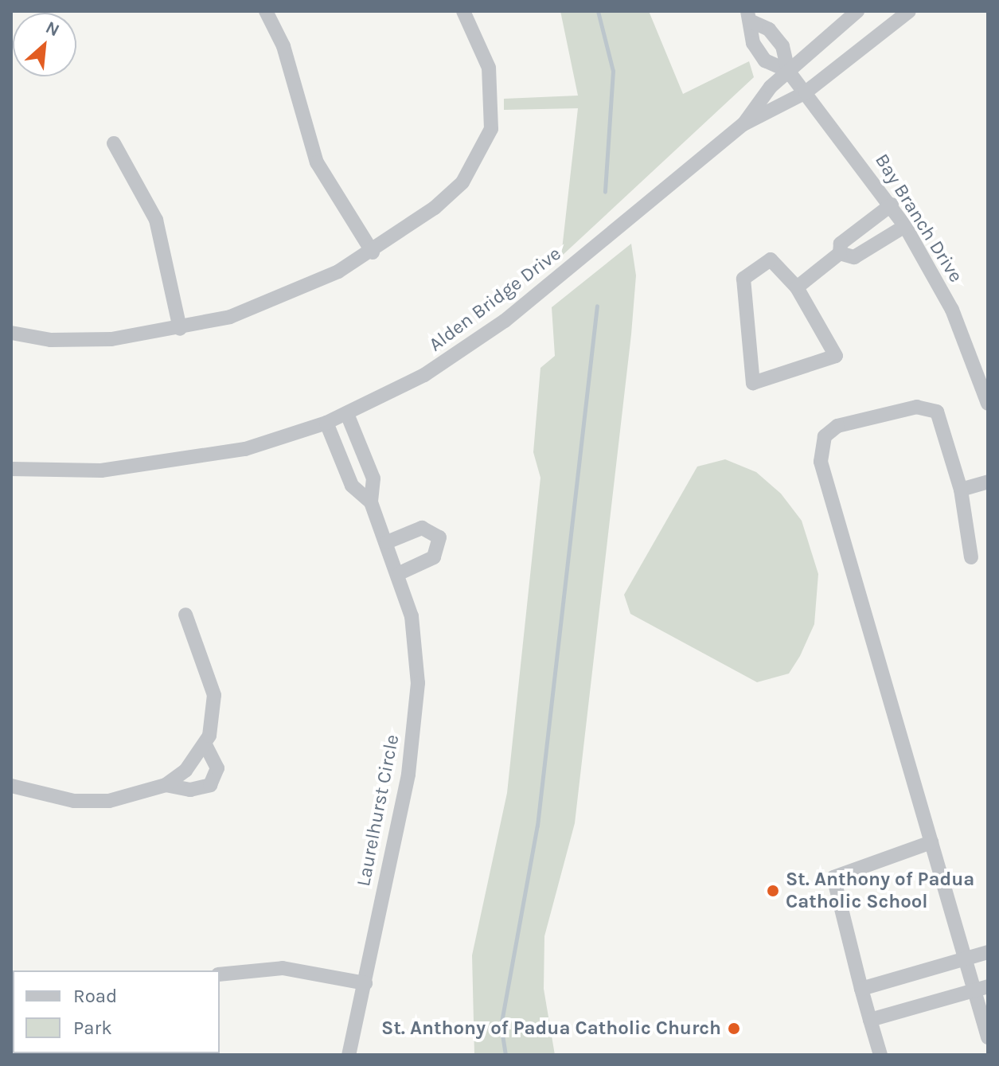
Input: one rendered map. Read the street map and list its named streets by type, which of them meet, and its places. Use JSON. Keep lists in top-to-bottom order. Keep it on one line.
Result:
{"streets":{"street":["Bay Branch Drive","Alden Bridge Drive","Laurelhurst Circle"]},"crossings":[["Bay Branch Drive","Alden Bridge Drive"],["Alden Bridge Drive","Laurelhurst Circle"]],"places":["St. Anthony of Padua Catholic School","St. Anthony of Padua Catholic Church"],"legend":["Road","Park"],"north":"top right"}
